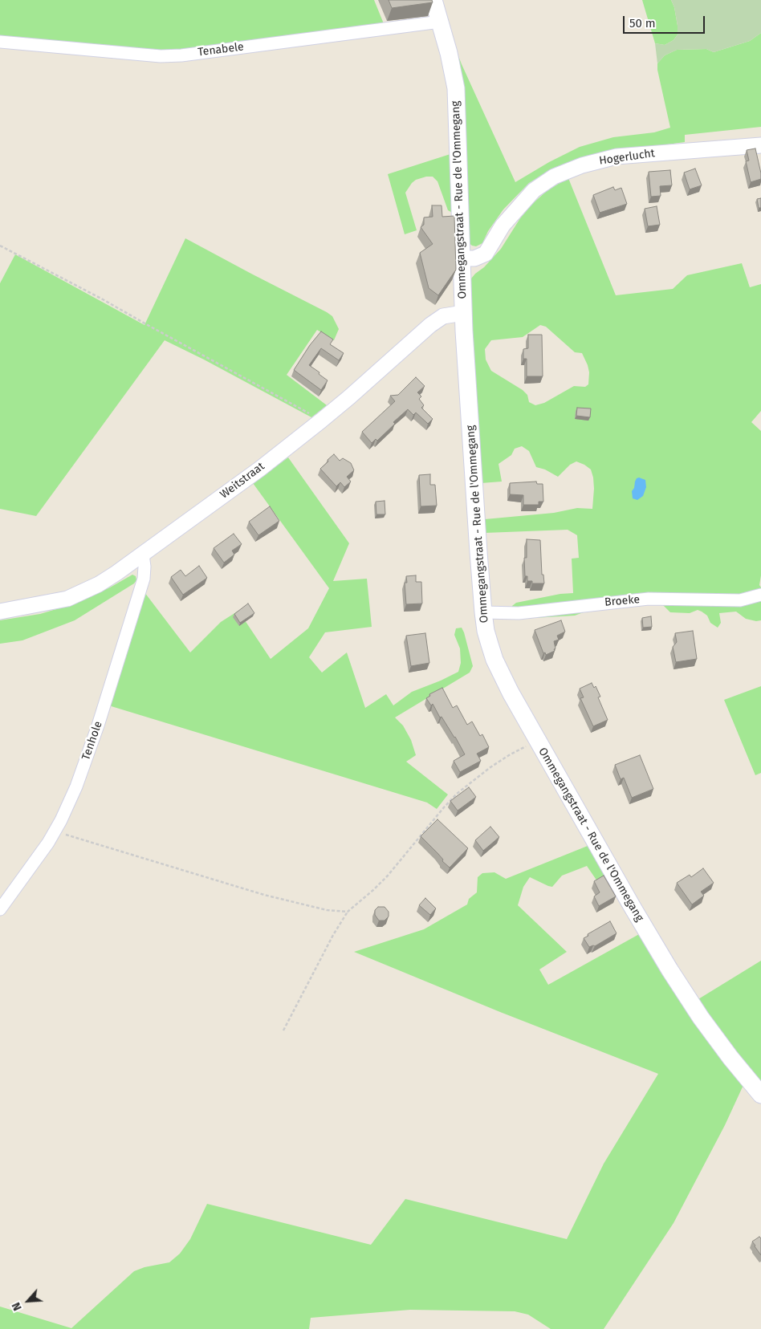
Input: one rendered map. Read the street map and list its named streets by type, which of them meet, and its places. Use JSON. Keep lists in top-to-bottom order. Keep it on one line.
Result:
{"streets":{"main road":["Ommegangstraat - Rue de l'Ommegang"],"street":["Tenabele","Hogerlucht","Weitstraat","Broeke","Tenhole"]},"crossings":[["Tenabele","Ommegangstraat - Rue de l'Ommegang"],["Hogerlucht","Ommegangstraat - Rue de l'Ommegang"],["Ommegangstraat - Rue de l'Ommegang","Weitstraat"],["Ommegangstraat - Rue de l'Ommegang","Broeke"],["Weitstraat","Tenhole"]],"scale_bar":"50 m","north":"bottom left"}
